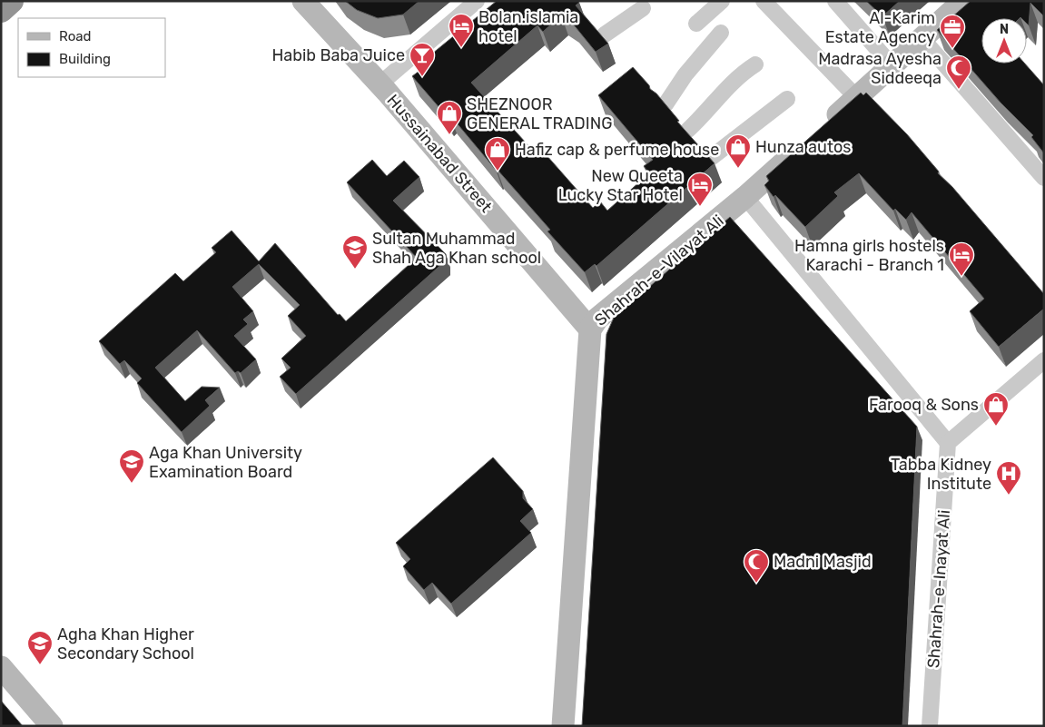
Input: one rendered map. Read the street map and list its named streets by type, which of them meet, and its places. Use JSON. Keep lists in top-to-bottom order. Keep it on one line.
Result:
{"streets":{"street":["Hussainabad Street","Shahrah-e-Vilayat Ali","Shahrah-e-Inayat Ali"]},"crossings":[["Hussainabad Street","Shahrah-e-Vilayat Ali"]],"places":{"hotel":["Bolan.islamia hotel","New Queeta Lucky Star Hotel","Hamna girls hostels Karachi - Branch 1"],"office":["Al-Karim Estate Agency"],"bar":["Habib Baba Juice"],"mosque":["Madrasa Ayesha Siddeeqa","Madni Masjid"],"shop":["SHEZNOOR GENERAL TRADING","Hunza autos","Hafiz cap & perfume house","Farooq & Sons"],"school or university":["Sultan Muhammad Shah Aga Khan school","Aga Khan University Examination Board","Agha Khan Higher Secondary School"],"hospital":["Tabba Kidney Institute"]},"legend":["Road","Building"],"north":"top"}
